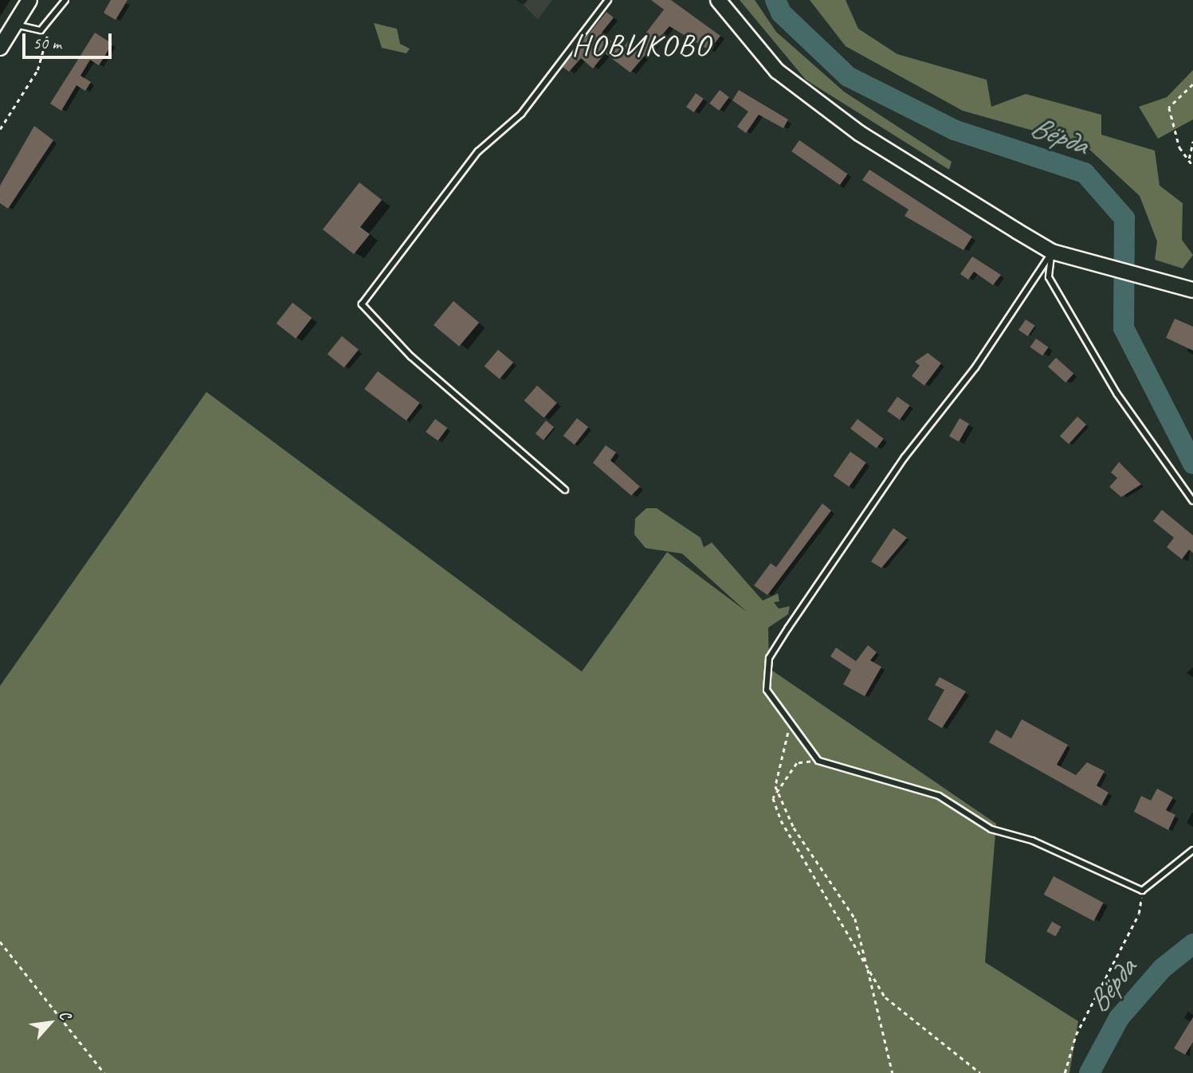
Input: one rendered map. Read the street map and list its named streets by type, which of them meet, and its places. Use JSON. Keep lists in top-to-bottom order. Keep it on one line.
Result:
{"districts":["НОВИКОВО"],"water":["Вёрда"],"scale_bar":"50 m","north":"top right"}
